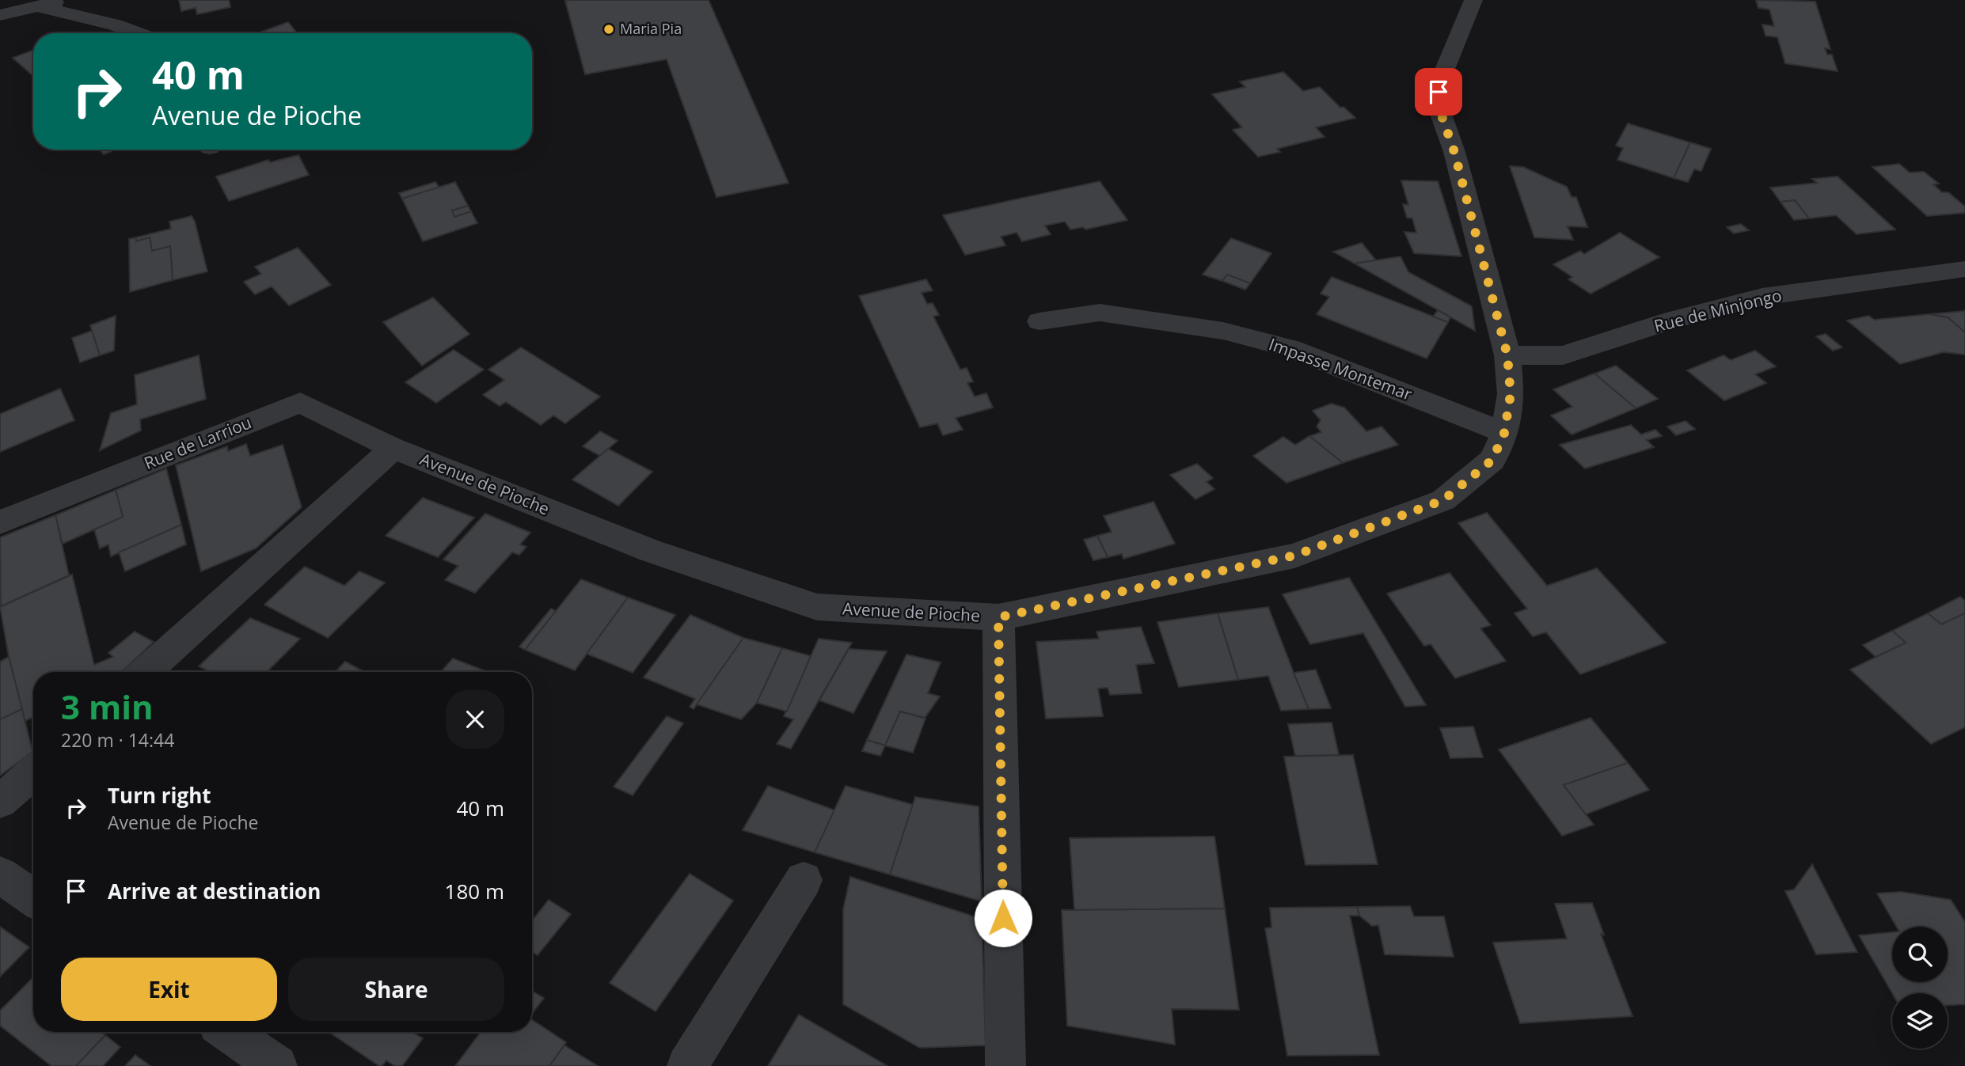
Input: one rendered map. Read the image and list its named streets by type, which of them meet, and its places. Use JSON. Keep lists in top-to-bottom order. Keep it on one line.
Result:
{"streets":{"street":["Rue de Minjongo","Impasse Montemar","Rue de Larriou","Avenue de Pioche"]},"crossings":[["Rue de Minjongo","Avenue de Pioche"],["Impasse Montemar","Avenue de Pioche"],["Rue de Larriou","Avenue de Pioche"]],"places":["Maria Pia"],"page":{"turn":["40 m","Avenue de Pioche"],"heading":["3 min","220 m · 14:44"],"list":[{"name":"Turn right","note":"Avenue de Pioche","value":"40 m"},{"name":"Arrive at destination","value":"180 m"}],"buttons":["Exit","Share"]}}
